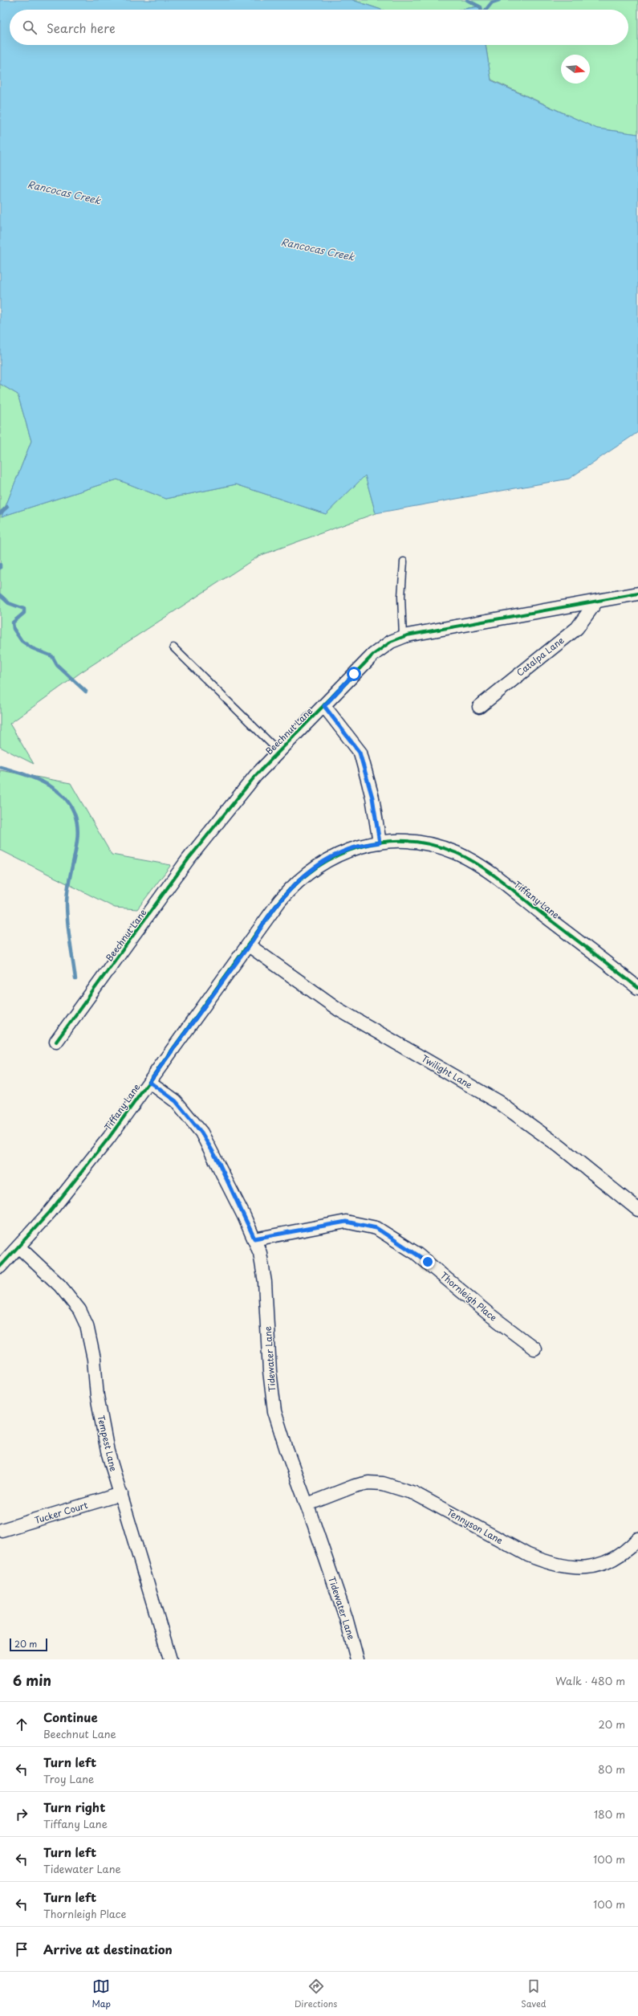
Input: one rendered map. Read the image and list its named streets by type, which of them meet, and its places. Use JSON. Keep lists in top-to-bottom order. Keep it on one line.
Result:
{"streets":{"street":["Catalpa Lane","Beechnut Lane","Tiffany Lane","Twilight Lane","Thornleigh Place","Tidewater Lane","Tempest Lane","Tucker Court","Tennyson Lane"]},"crossings":[["Catalpa Lane","Beechnut Lane"],["Tiffany Lane","Twilight Lane"],["Tiffany Lane","Tidewater Lane"],["Tiffany Lane","Tempest Lane"],["Thornleigh Place","Tidewater Lane"],["Tidewater Lane","Tennyson Lane"],["Tempest Lane","Tucker Court"]],"water":["Rancocas Creek"],"scale_bar":"20 m","north":"right","page":{"search":"Search here","scale":"20 m","heading":["6 min","Walk · 480 m"],"list":[["Continue","Beechnut Lane","20 m"],["Turn left","Troy Lane","80 m"],["Turn right","Tiffany Lane","180 m"],["Turn left","Tidewater Lane","100 m"],["Turn left","Thornleigh Place","100 m"],"Arrive at destination"],"nav":["Map","Directions","Saved"]}}
